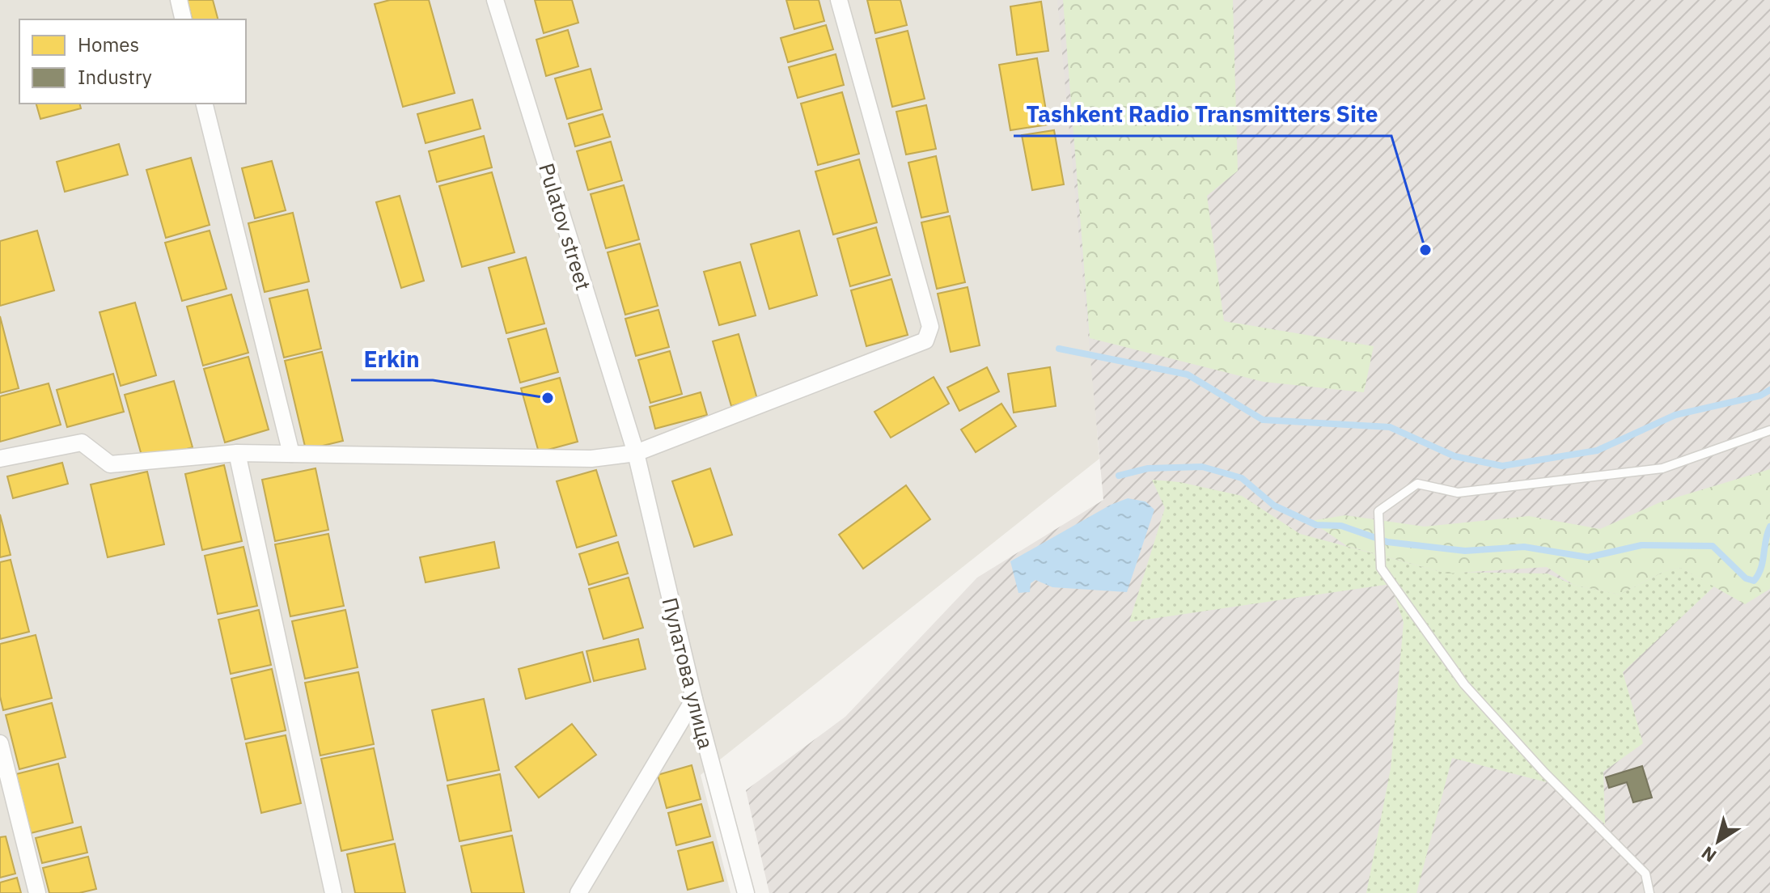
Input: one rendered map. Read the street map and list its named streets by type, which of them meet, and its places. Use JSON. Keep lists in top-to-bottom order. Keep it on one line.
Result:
{"streets":{"street":["Pulatov street","Пулатова улица"]},"crossings":[["Pulatov street","Пулатова улица"]],"places":["Tashkent Radio Transmitters Site","Erkin"],"legend":["Homes","Industry"],"north":"bottom left"}
